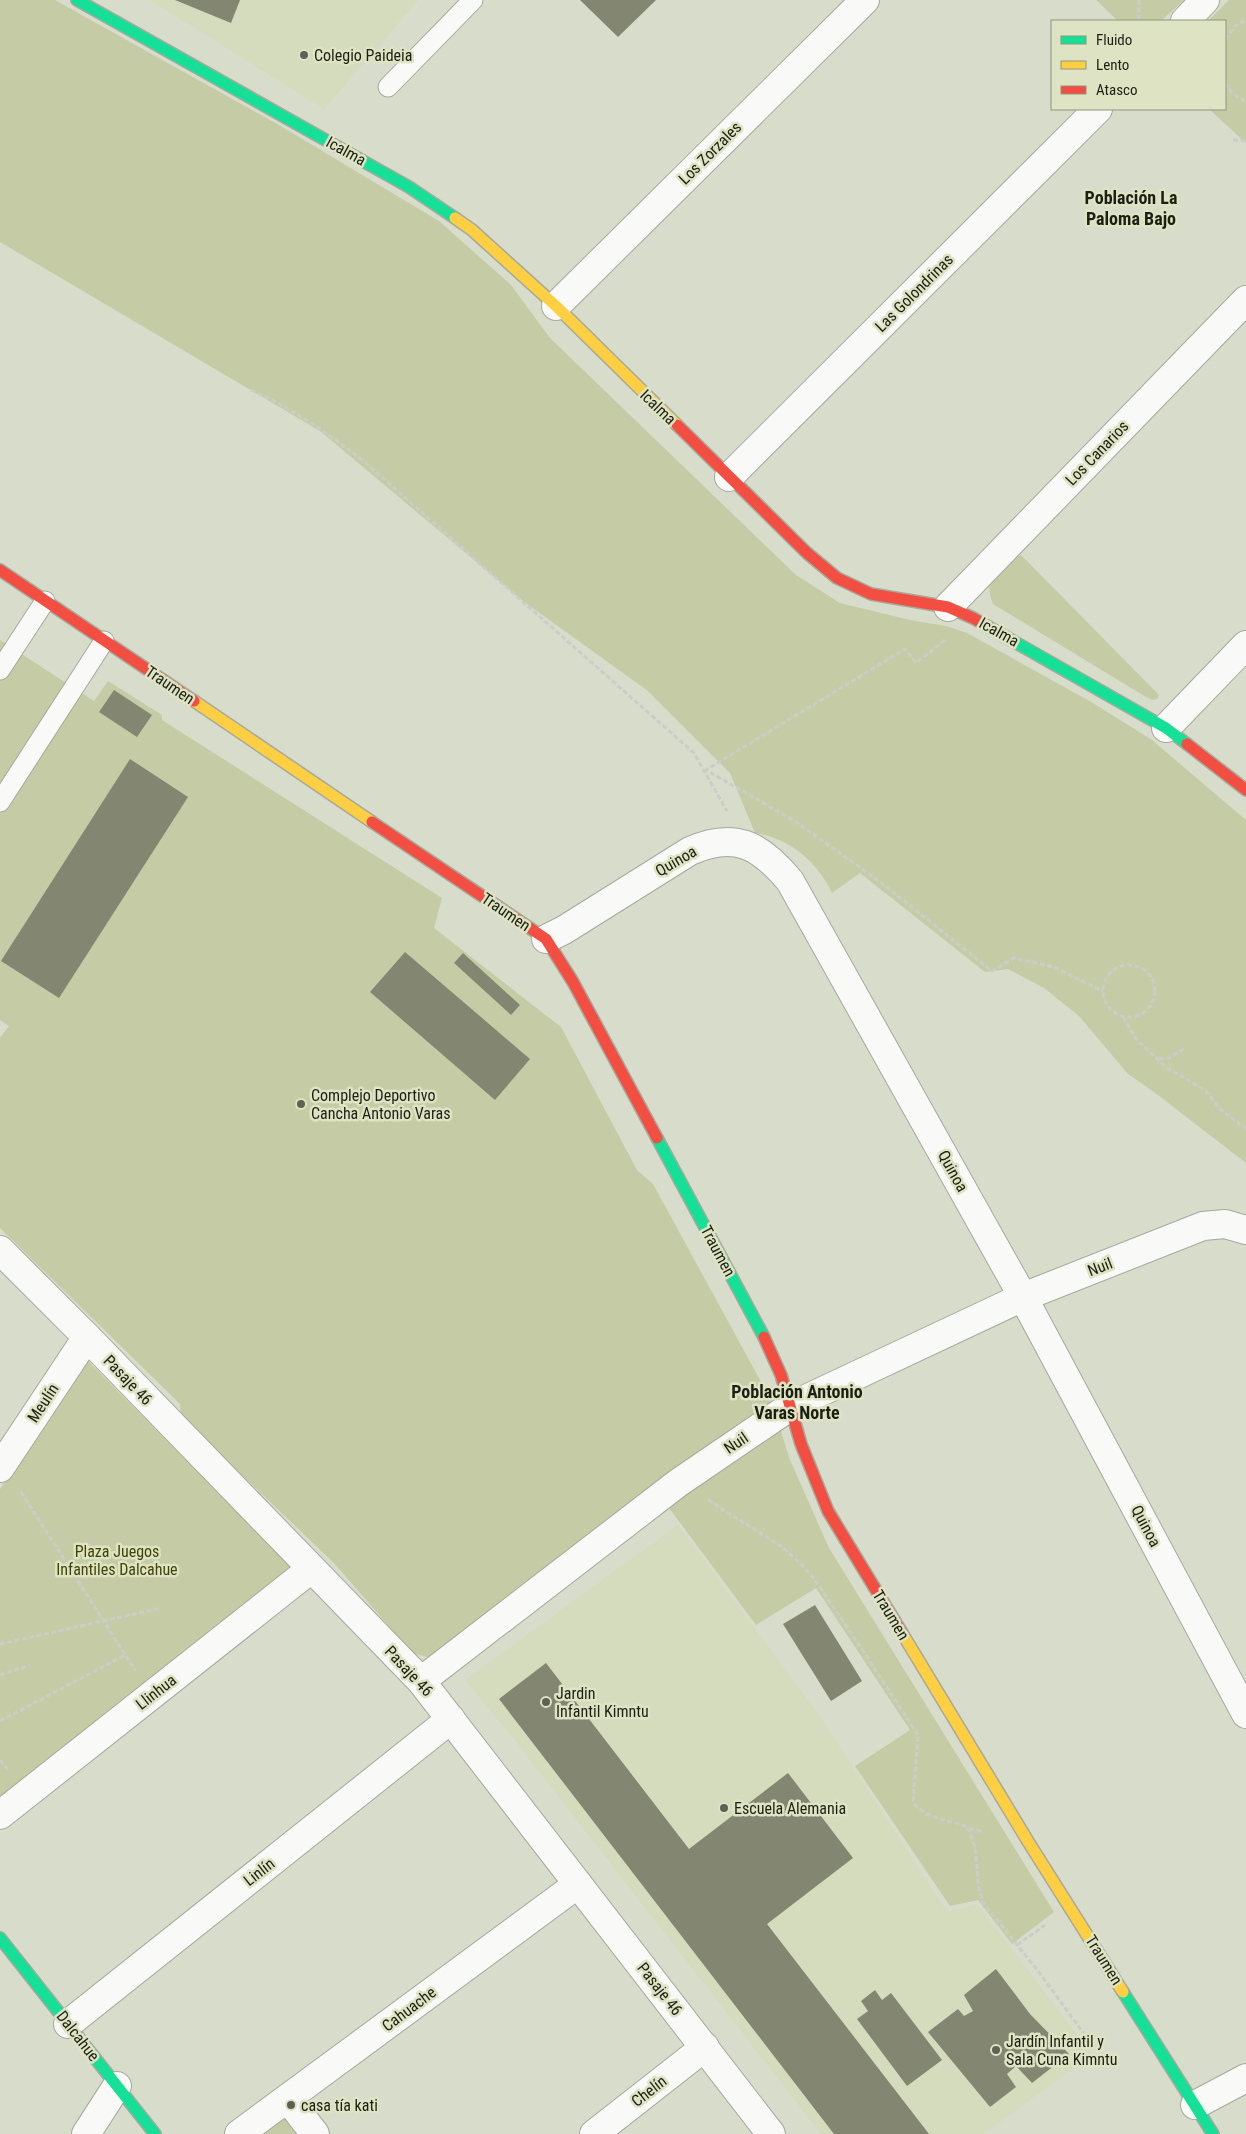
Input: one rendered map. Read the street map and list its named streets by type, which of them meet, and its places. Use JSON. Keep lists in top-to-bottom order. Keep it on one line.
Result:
{"streets":{"street":["Icalma","Los Zorzales","Las Golondrinas","Los Canarios","Traumen","Quinoa","Nuil","Pasaje 46","Meulín","Llinhua","Linlín","Cahuache","Dalcahue","Chelín"]},"crossings":[["Icalma","Los Zorzales"],["Icalma","Las Golondrinas"],["Icalma","Los Canarios"],["Traumen","Quinoa"],["Traumen","Nuil"],["Quinoa","Nuil"],["Nuil","Pasaje 46"],["Pasaje 46","Meulín"],["Pasaje 46","Llinhua"],["Pasaje 46","Linlín"],["Pasaje 46","Cahuache"],["Pasaje 46","Chelín"],["Linlín","Dalcahue"]],"districts":["Población La Paloma Bajo","Población Antonio Varas Norte"],"parks":["Plaza Juegos Infantiles Dalcahue"],"places":["Colegio Paideia","Complejo Deportivo Cancha Antonio Varas","Jardin Infantil Kimntu","Escuela Alemania","Jardín Infantil y Sala Cuna Kimntu","casa tía kati"],"legend":["Fluido","Lento","Atasco"]}
